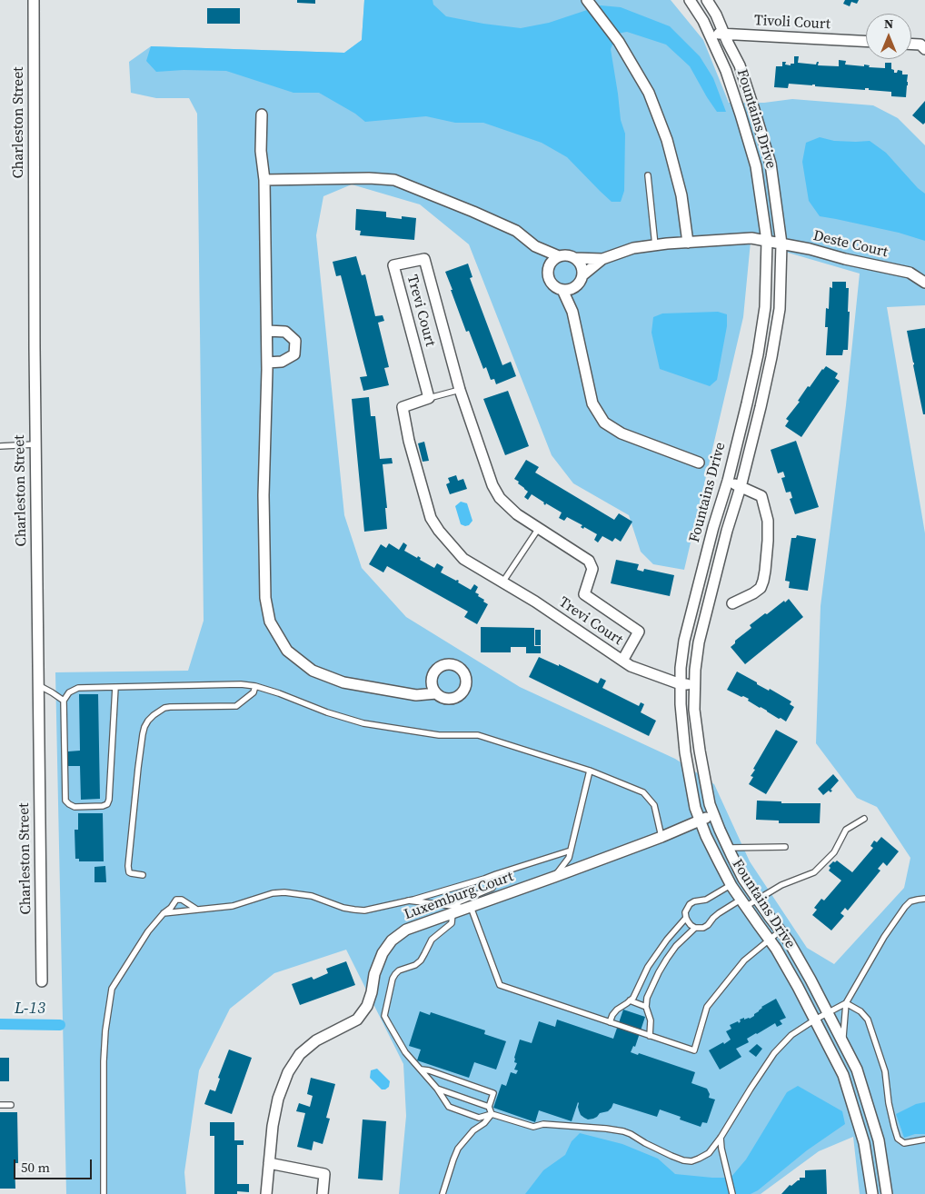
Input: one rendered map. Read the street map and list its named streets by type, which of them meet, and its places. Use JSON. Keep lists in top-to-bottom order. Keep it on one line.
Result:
{"streets":{"street":["Tivoli Court","Fountains Drive","Charleston Street","Deste Court","Trevi Court","Luxemburg Court"]},"crossings":[["Tivoli Court","Fountains Drive"],["Fountains Drive","Deste Court"],["Fountains Drive","Trevi Court"],["Fountains Drive","Luxemburg Court"]],"water":["L-13"],"scale_bar":"50 m","north":"top"}
